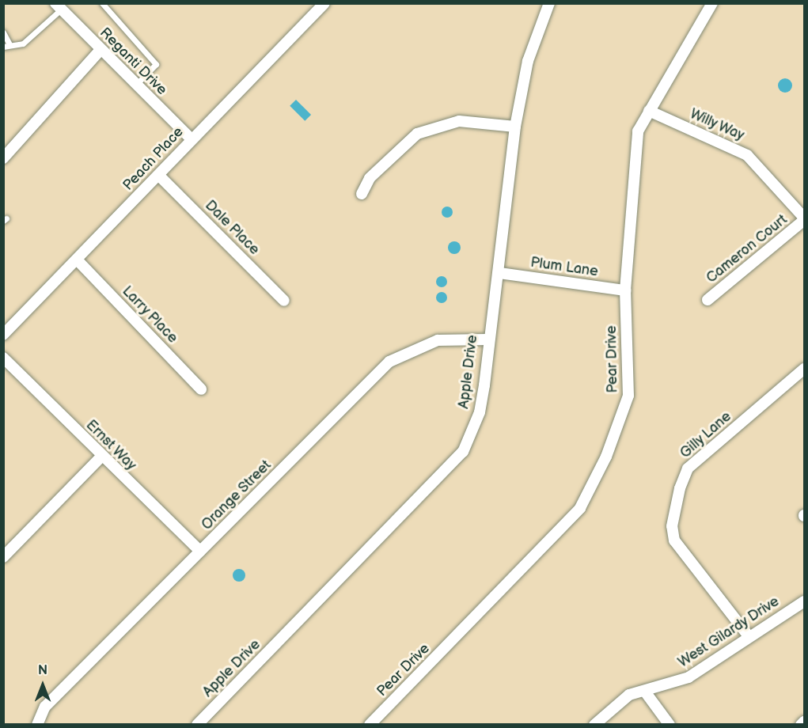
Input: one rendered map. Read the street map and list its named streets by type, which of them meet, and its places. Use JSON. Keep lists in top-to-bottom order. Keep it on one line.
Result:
{"streets":{"street":["Reganti Drive","Willy Way","Peach Place","Dale Place","Cameron Court","Plum Lane","Larry Place","Pear Drive","Apple Drive","Gilly Lane","Ernst Way","Orange Street","West Gilardy Drive"]},"crossings":[["Reganti Drive","Peach Place"],["Willy Way","Cameron Court"],["Willy Way","Pear Drive"],["Peach Place","Dale Place"],["Peach Place","Larry Place"],["Plum Lane","Pear Drive"],["Plum Lane","Apple Drive"],["Apple Drive","Orange Street"],["Gilly Lane","West Gilardy Drive"],["Ernst Way","Orange Street"]],"north":"top"}
